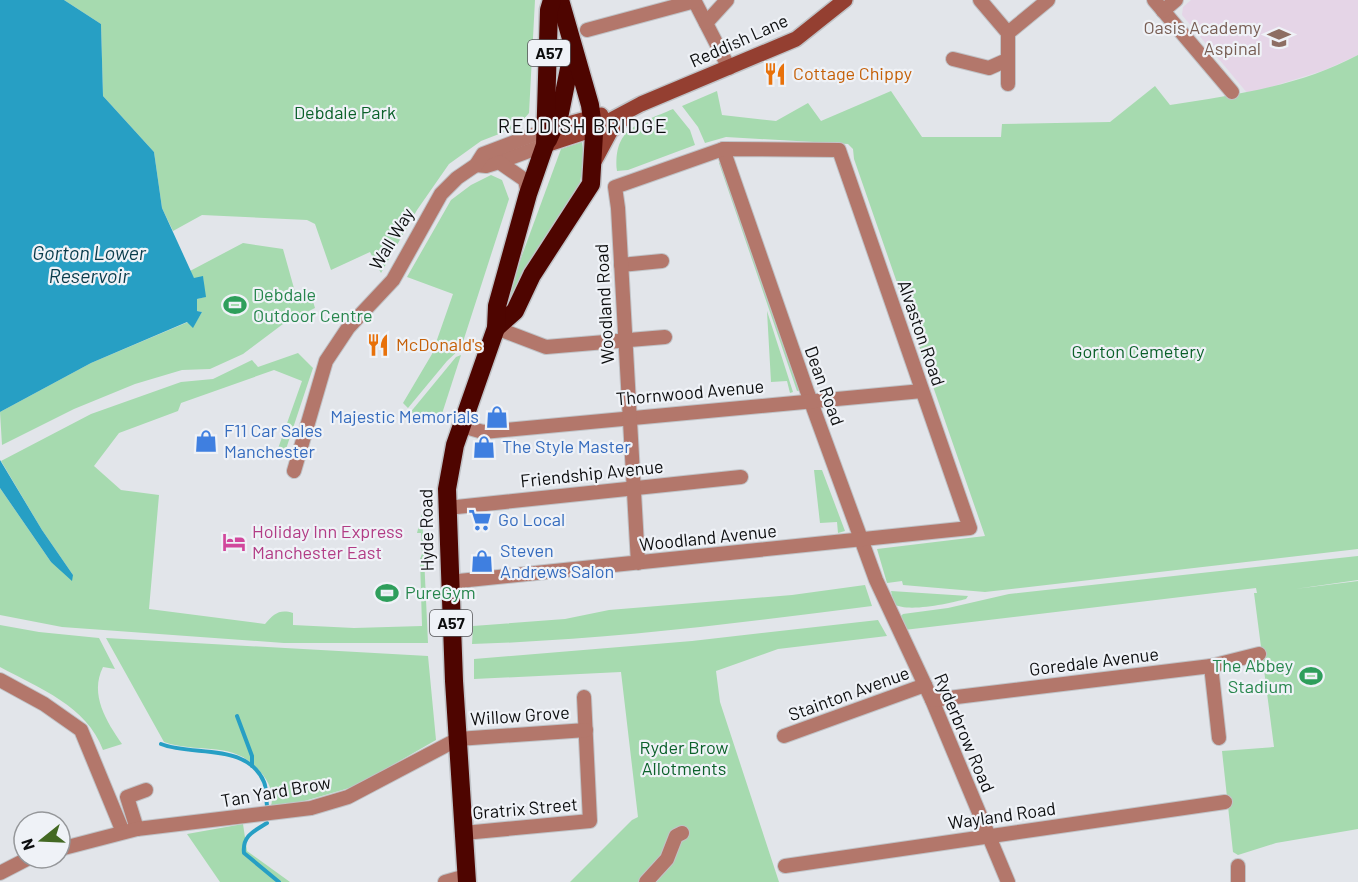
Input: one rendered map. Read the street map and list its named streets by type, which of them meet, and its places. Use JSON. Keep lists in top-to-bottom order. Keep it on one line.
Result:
{"streets":{"highway":["A57","Hyde Road"],"main road":["Reddish Lane","Wall Way"],"street":["Woodland Road","Alvaston Road","Dean Road","Thornwood Avenue","Friendship Avenue","Woodland Avenue","Goredale Avenue","Stainton Avenue","Willow Grove","Ryderbrow Road","Tan Yard Brow","Gratrix Street","Wayland Road"]},"crossings":[["Reddish Lane","Wall Way"],["Reddish Lane","Hyde Road"],["A57","Wall Way"],["A57","Hyde Road"],["Wall Way","Hyde Road"],["Woodland Road","Alvaston Road"],["Woodland Road","Dean Road"],["Woodland Road","Thornwood Avenue"],["Woodland Road","Friendship Avenue"],["Woodland Road","Woodland Avenue"],["Alvaston Road","Dean Road"],["Alvaston Road","Thornwood Avenue"],["Alvaston Road","Woodland Avenue"],["Dean Road","Thornwood Avenue"],["Dean Road","Woodland Avenue"],["Dean Road","Ryderbrow Road"],["Thornwood Avenue","Hyde Road"],["Friendship Avenue","Hyde Road"],["Hyde Road","Woodland Avenue"],["Hyde Road","Willow Grove"],["Hyde Road","Tan Yard Brow"],["Hyde Road","Gratrix Street"],["Goredale Avenue","Ryderbrow Road"],["Stainton Avenue","Ryderbrow Road"],["Willow Grove","Tan Yard Brow"],["Willow Grove","Gratrix Street"],["Ryderbrow Road","Wayland Road"]],"districts":["REDDISH BRIDGE"],"water":["Gorton Lower Reservoir"],"parks":["Debdale Park","Gorton Cemetery","Ryder Brow Allotments"],"places":{"school or university":["Oasis Academy Aspinal"],"restaurant":["Cottage Chippy","McDonald's"],"sports":["Debdale Outdoor Centre","PureGym","The Abbey Stadium"],"shop":["Majestic Memorials","F11 Car Sales Manchester","The Style Master","Steven Andrews Salon"],"supermarket":["Go Local"],"hotel":["Holiday Inn Express Manchester East"]},"north":"left"}
